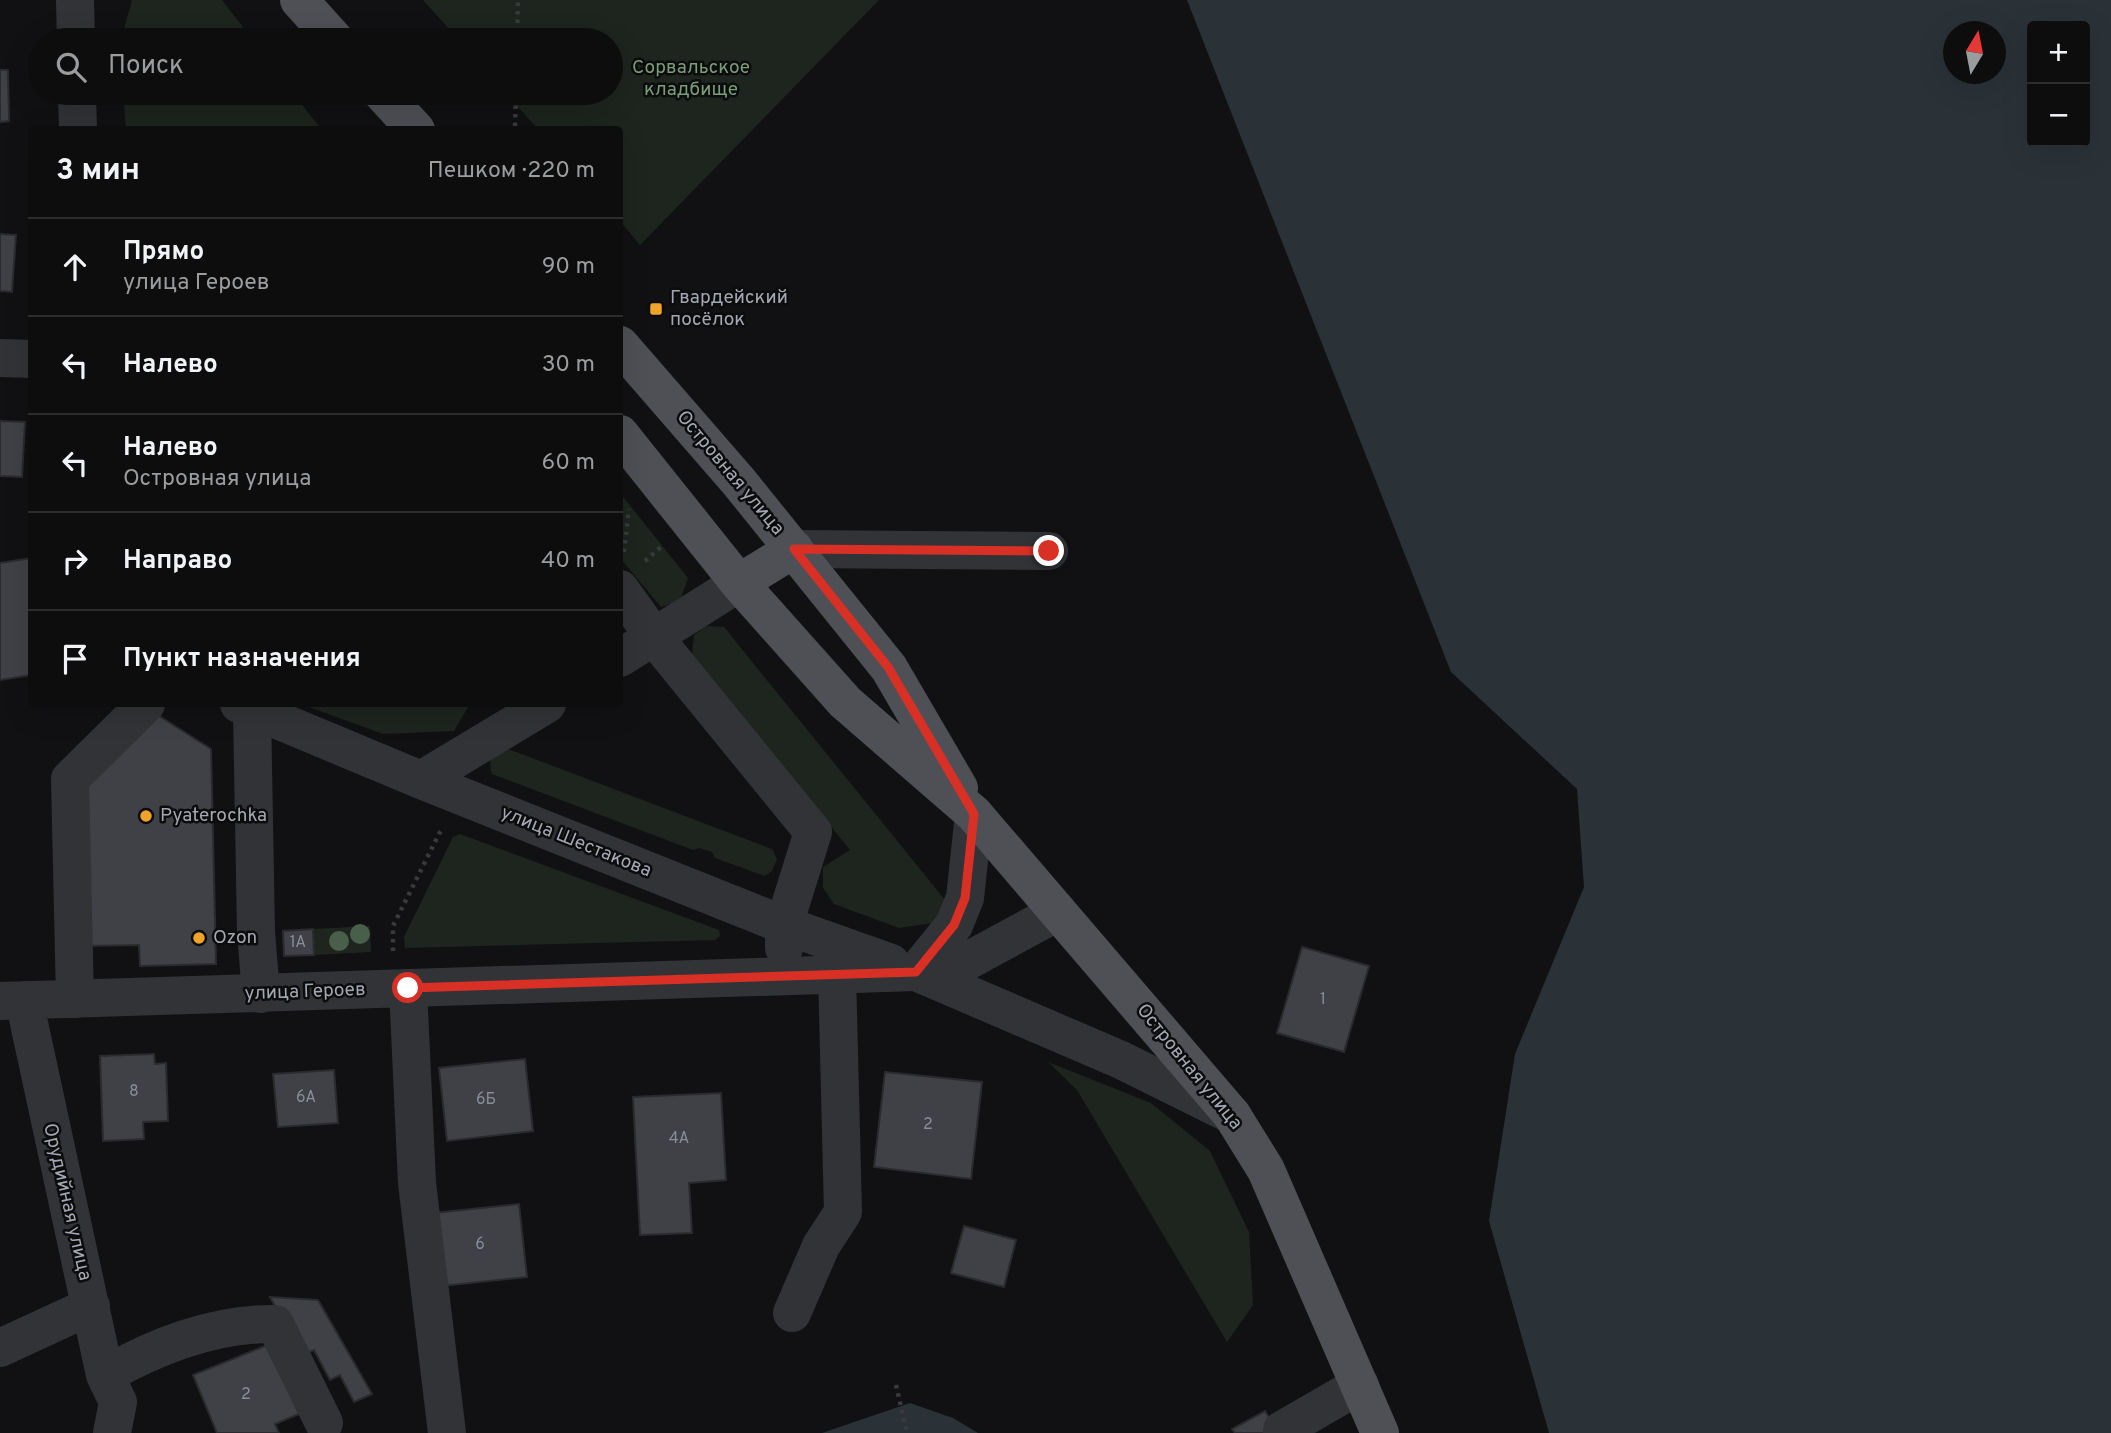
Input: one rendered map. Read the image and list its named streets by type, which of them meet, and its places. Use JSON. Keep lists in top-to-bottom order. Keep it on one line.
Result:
{"streets":{"main road":["Островная улица"],"street":["улица Шестакова","улица Героев","Орудийная улица"]},"crossings":[["Островная улица","улица Шестакова"],["Островная улица","улица Героев"],["улица Шестакова","улица Героев"],["улица Героев","Орудийная улица"]],"parks":["Сорвальское кладбище"],"places":{"transit":["Гвардейский посёлок"],"other":["Pyaterochka","Ozon"]},"house_numbers":["1А","1","8","6А","6Б","2","4А","6","2"],"north":"top","page":{"map_buttons":["+","−"],"search":"Поиск","heading":["3 мин","Пешком · 220 m"],"list":[["Прямо","улица Героев","90 m"],["Налево","30 m"],["Налево","Островная улица","60 m"],["Направо","40 m"],"Пункт назначения"]}}
